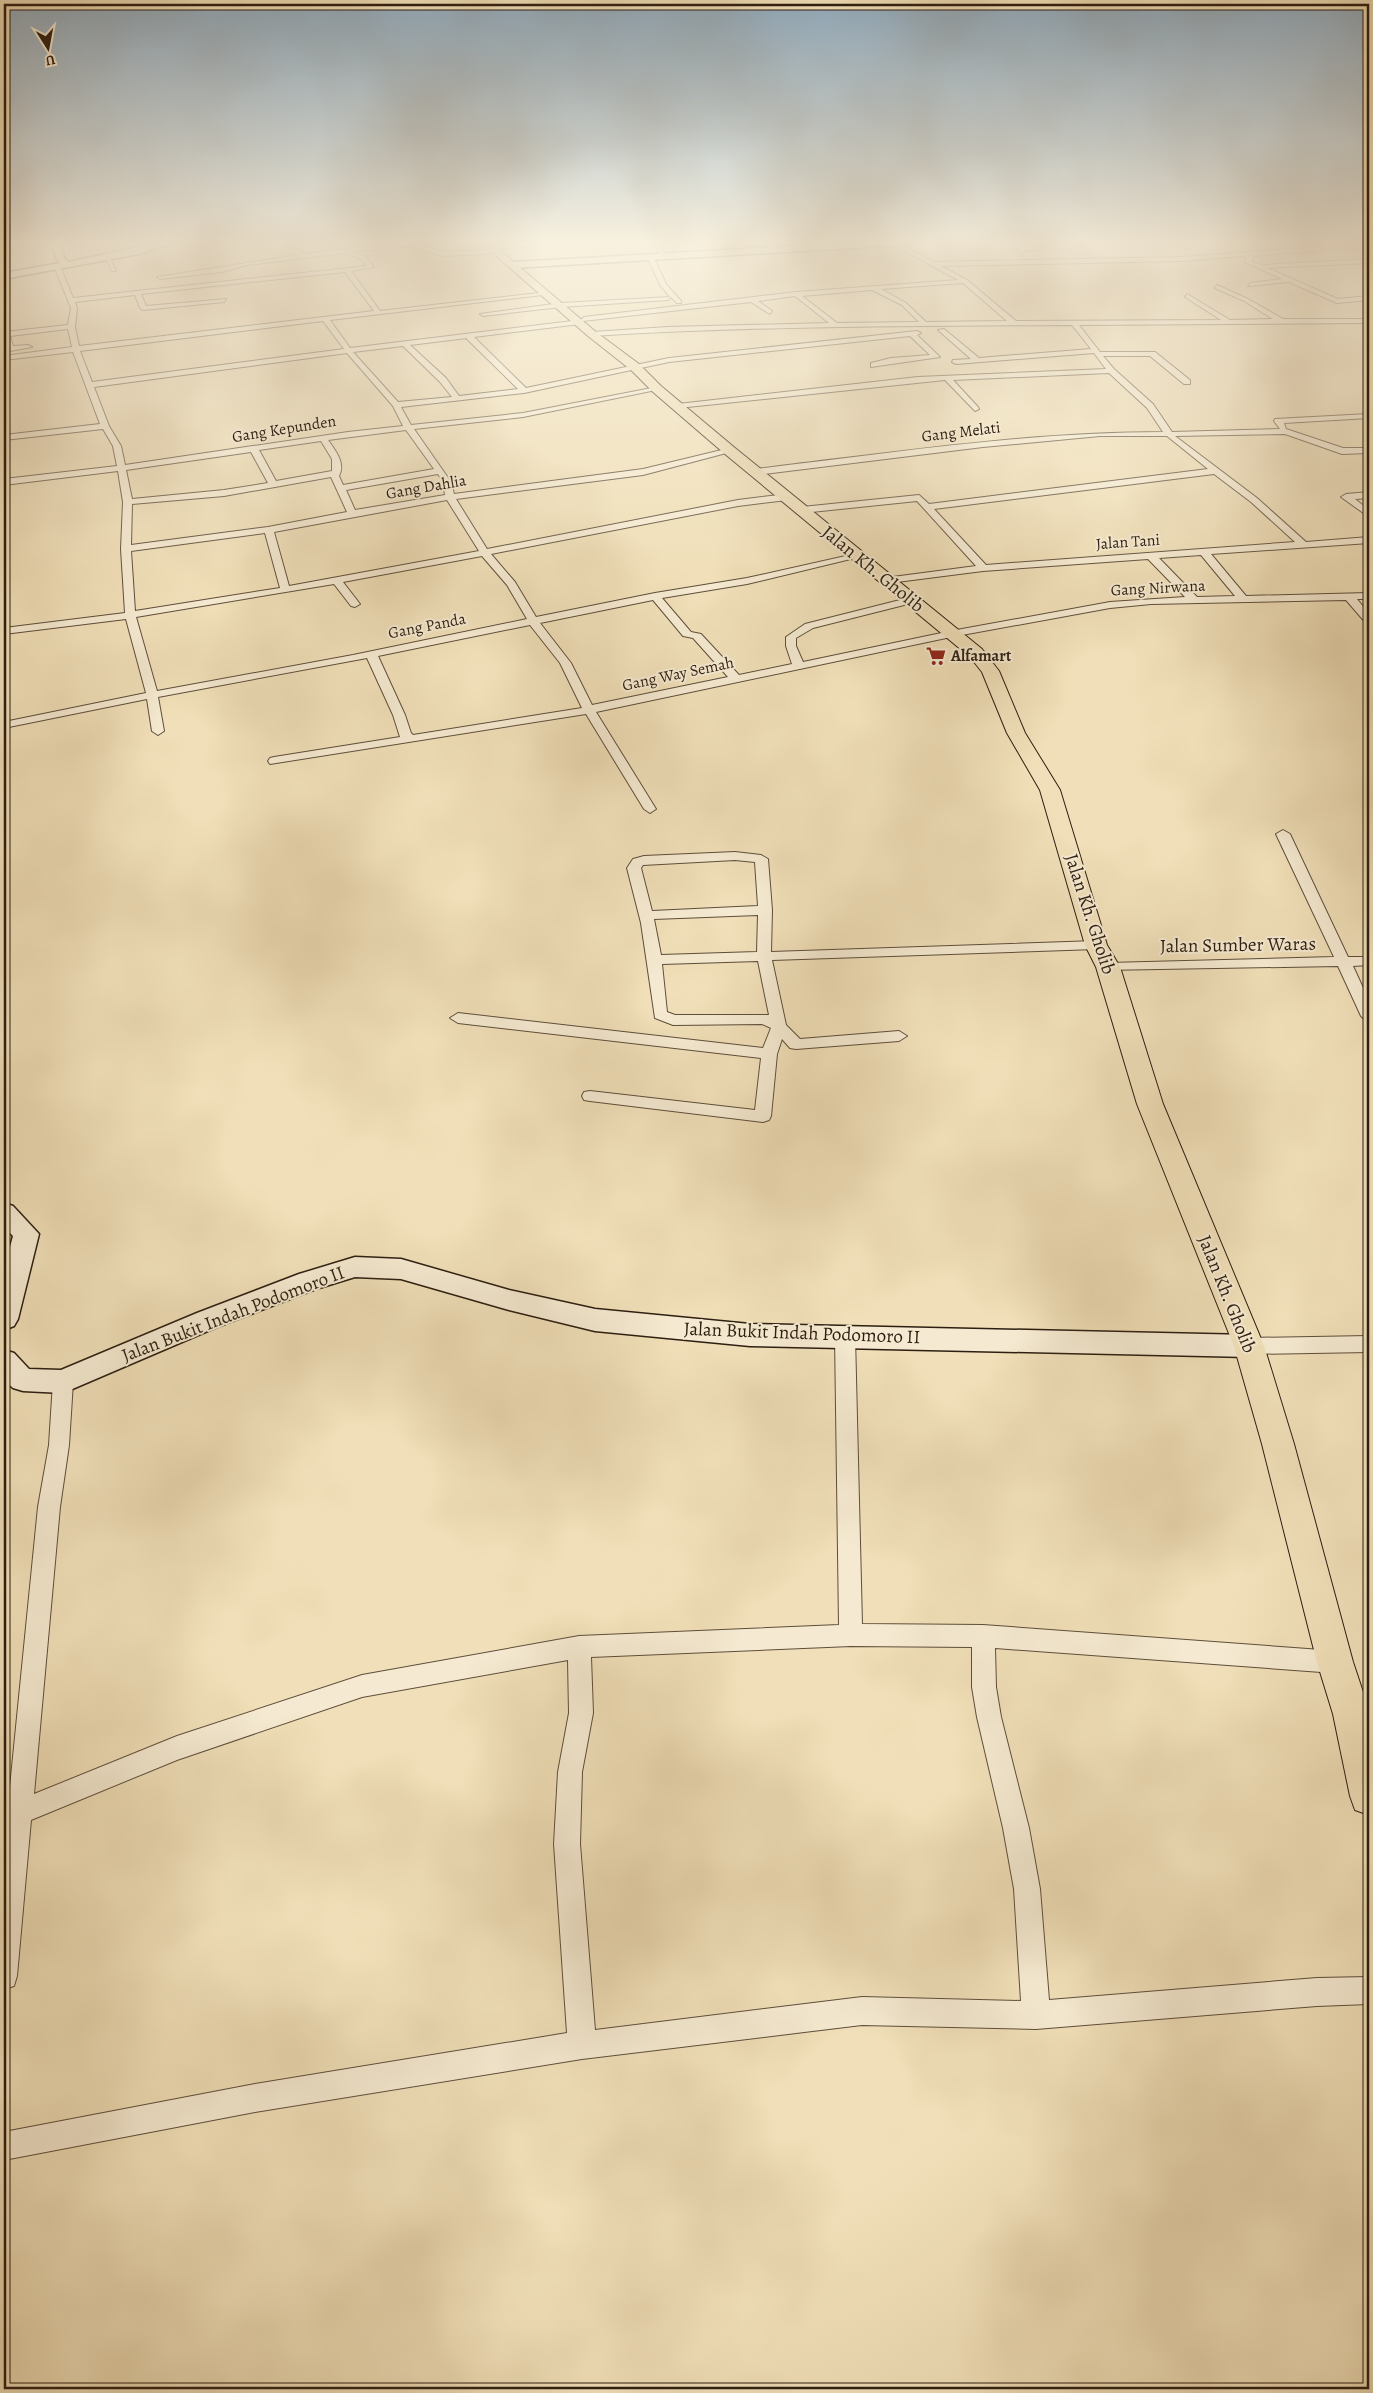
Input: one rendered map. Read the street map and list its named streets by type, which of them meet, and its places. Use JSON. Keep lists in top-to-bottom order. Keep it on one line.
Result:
{"streets":{"main road":["Jalan Kh. Gholib"],"street":["Gang Kepunden","Gang Melati","Gang Dahlia","Jalan Tani","Gang Nirwana","Gang Panda","Gang Way Semah","Jalan Sumber Waras","Jalan Bukit Indah Podomoro II"]},"crossings":[["Gang Kepunden","Jalan Kh. Gholib"],["Gang Melati","Jalan Kh. Gholib"],["Gang Dahlia","Jalan Kh. Gholib"],["Jalan Tani","Jalan Kh. Gholib"],["Jalan Kh. Gholib","Gang Nirwana"],["Jalan Kh. Gholib","Gang Panda"],["Jalan Kh. Gholib","Gang Way Semah"],["Jalan Kh. Gholib","Jalan Sumber Waras"],["Jalan Kh. Gholib","Jalan Bukit Indah Podomoro II"],["Gang Nirwana","Gang Way Semah"]],"places":{"supermarket":["Alfamart"]},"north":"bottom"}
